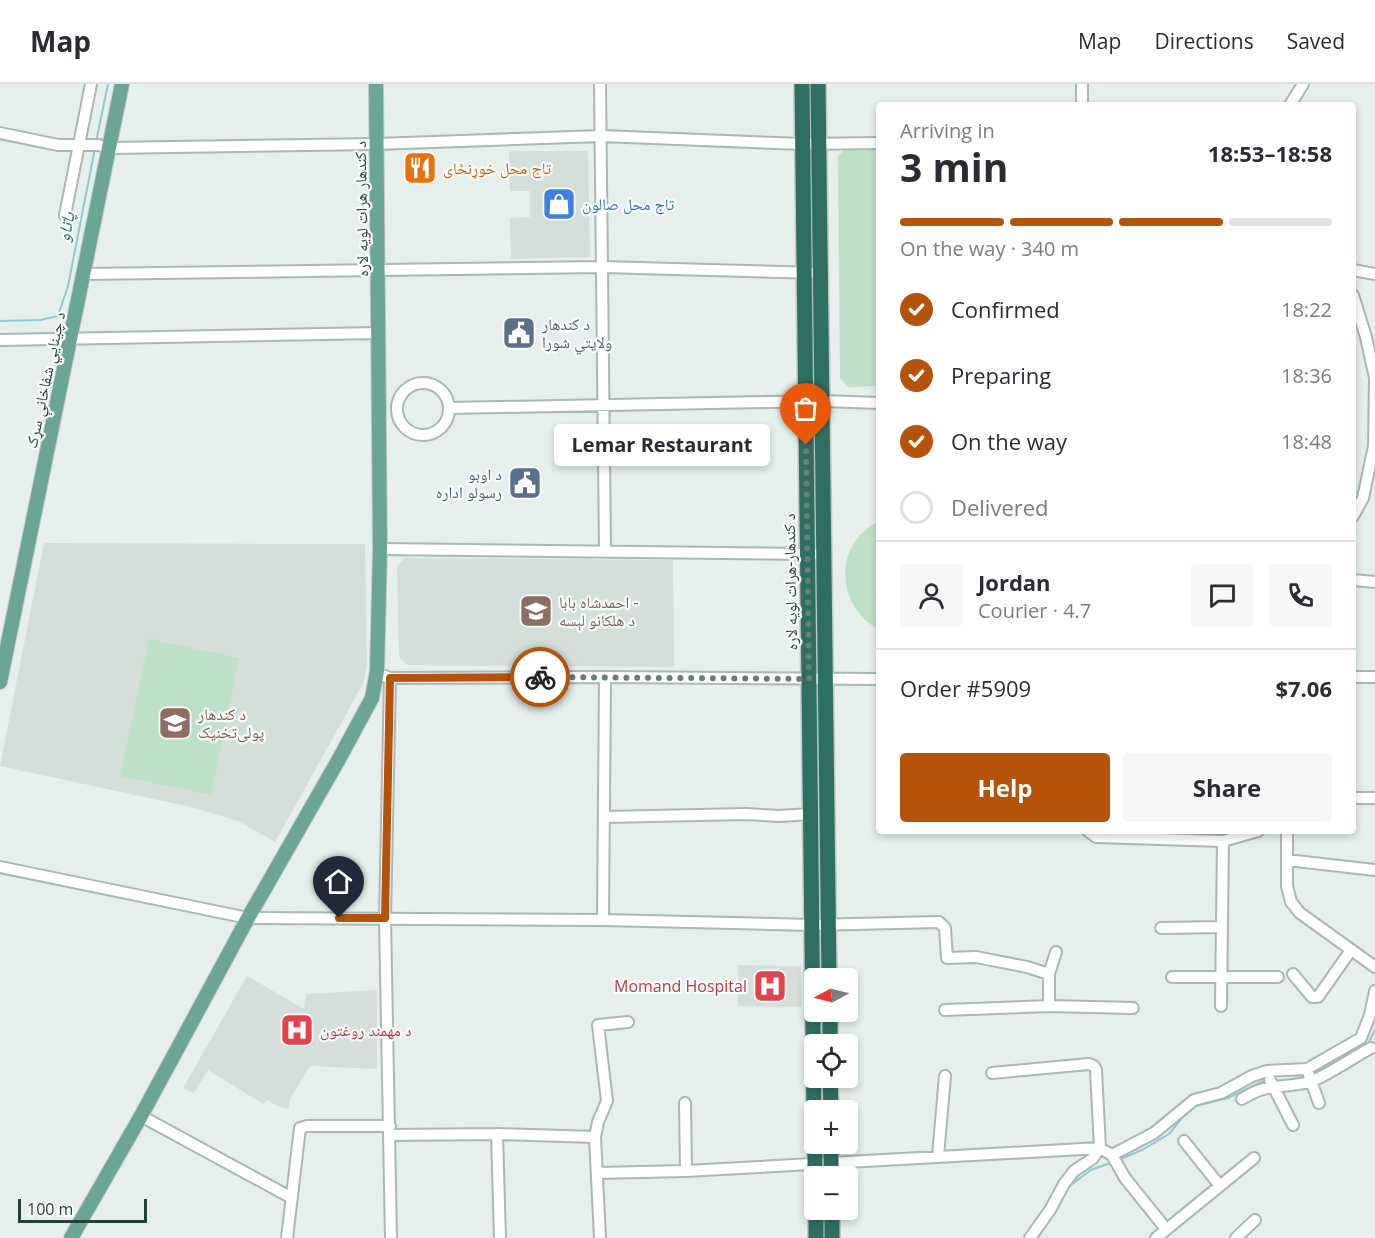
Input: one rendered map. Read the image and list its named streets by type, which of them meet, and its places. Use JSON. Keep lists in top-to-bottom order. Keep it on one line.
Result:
{"streets":{"highway":["د کندهار-هرات لويه لاره"],"main road":["د کندهار هرات لویه لاره","د چينايي شفاخانې سړک"]},"water":["پاتاو"],"places":{"restaurant":["تاج محل خوړنځای"],"shop":["تاج محل صالون"],"public building":["د کندهار ولايتي شورا","د اوبو رسولو اداره"],"other":["Lemar Restaurant"],"school or university":["احمدشاه بابا - د هلکانو لېسه","د کندهار پولی‌تخنیک"],"hospital":["Momand Hospital","د مهمند روغتون"]},"scale_bar":"100 m","north":"left","page":{"header":"Map","nav":["Map","Directions","Saved"],"heading":["3 min","Arriving in","18:53–18:58"],"panel":["Jordan","Courier · 4.7","Order #5909","$7.06"],"bar":"On the way · 340 m","list":[["Confirmed","18:22"],["Preparing","18:36"],["On the way","18:48"],"Delivered"],"bubble":"Lemar Restaurant","buttons":["Help","Share"],"map_buttons":["+","−"],"scale":"100 m"}}
